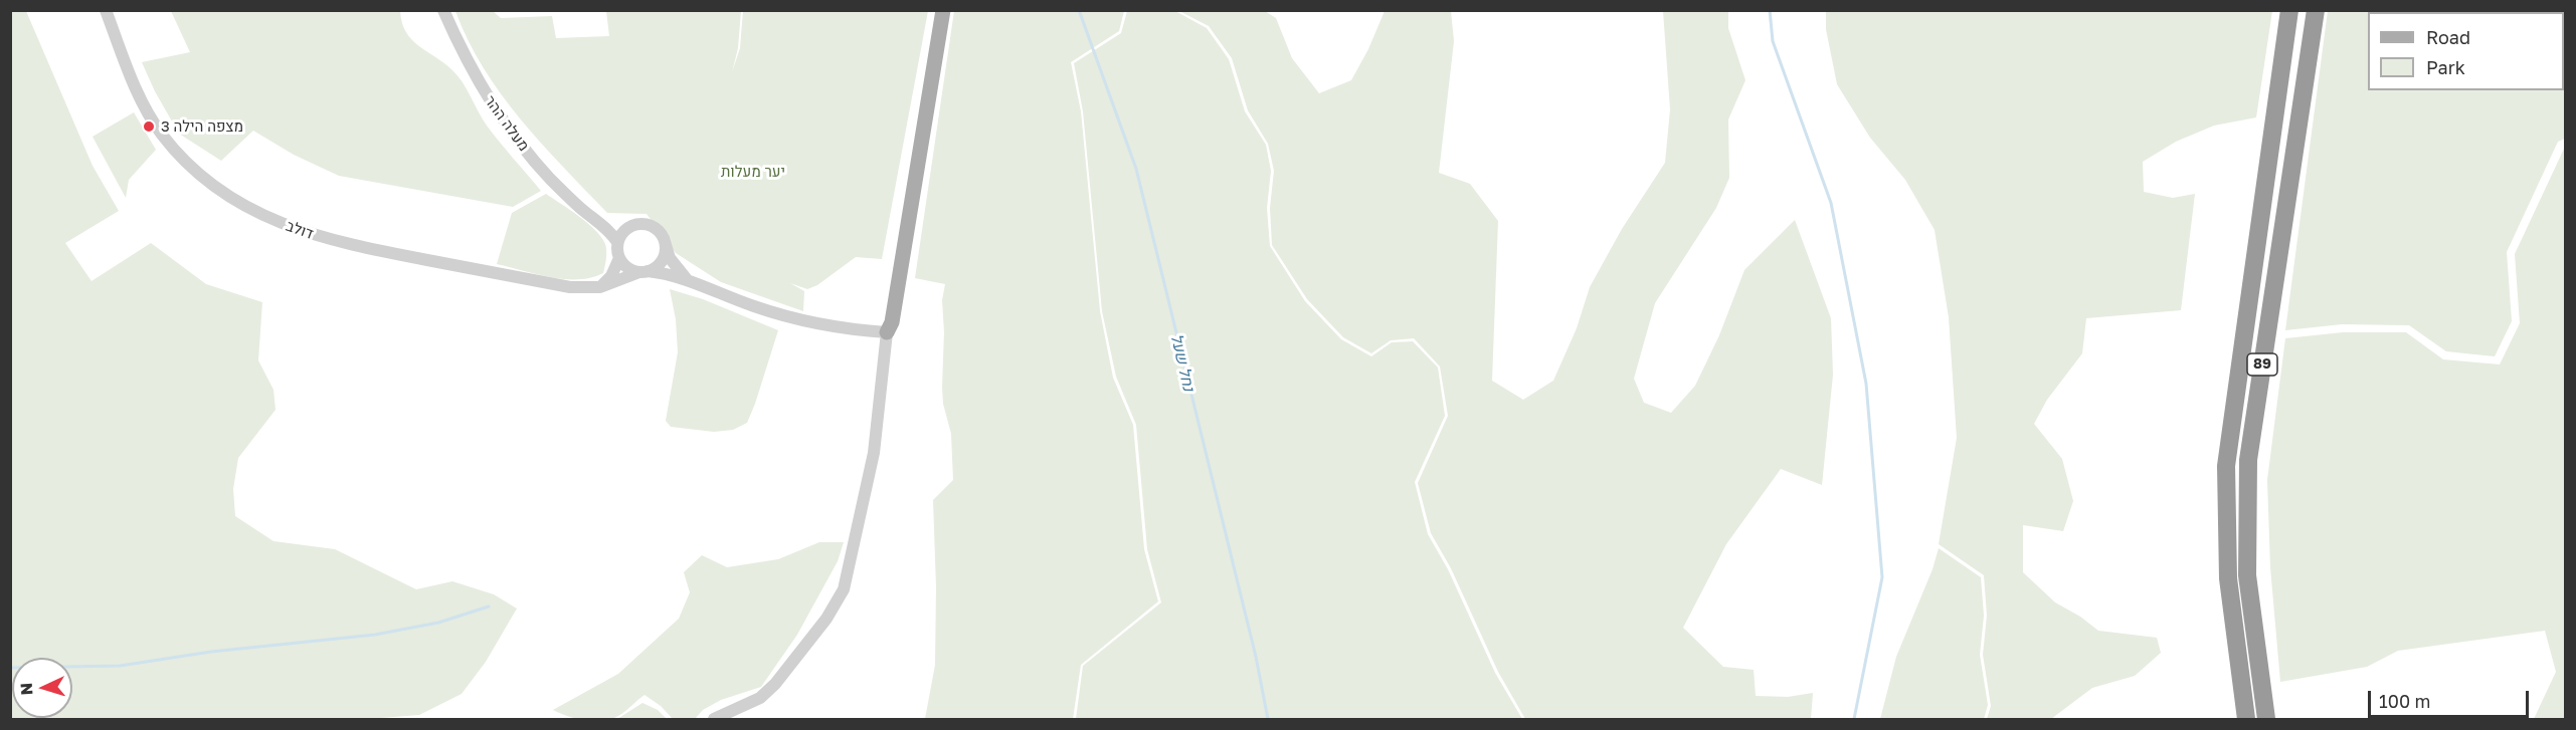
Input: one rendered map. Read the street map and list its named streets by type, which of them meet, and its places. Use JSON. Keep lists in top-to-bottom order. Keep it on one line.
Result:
{"streets":{"highway":["89"],"street":["מעלה ההר","דולב"]},"crossings":[["מעלה ההר","דולב"]],"water":["נחל שעל"],"parks":["יער מעלות"],"places":["מצפה הילה 3"],"legend":["Road","Park"],"scale_bar":"100 m","north":"left"}
